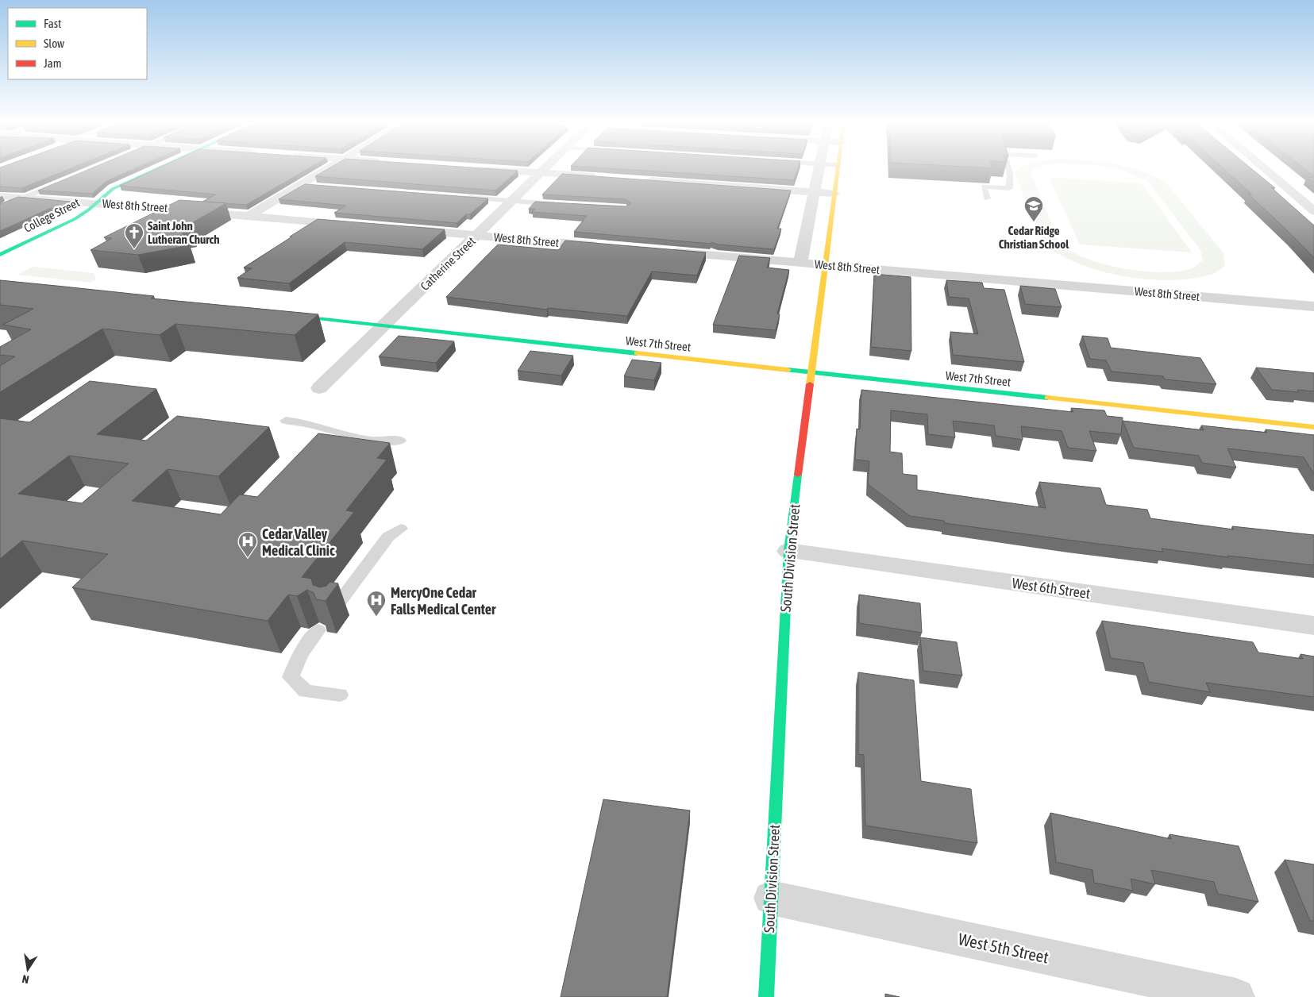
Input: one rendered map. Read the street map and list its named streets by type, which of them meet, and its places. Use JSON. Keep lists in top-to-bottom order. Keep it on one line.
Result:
{"streets":{"street":["West 8th Street","College Street","Catherine Street","West 7th Street","South Division Street","West 6th Street","West 5th Street"]},"crossings":[["West 8th Street","College Street"],["West 8th Street","Catherine Street"],["West 8th Street","South Division Street"],["Catherine Street","West 7th Street"],["West 7th Street","South Division Street"],["South Division Street","West 6th Street"],["South Division Street","West 5th Street"]],"places":{"school or university":["Cedar Ridge Christian School"],"church":["Saint John Lutheran Church"],"hospital":["Cedar Valley Medical Clinic","MercyOne Cedar Falls Medical Center"]},"legend":["Fast","Slow","Jam"],"north":"bottom"}
